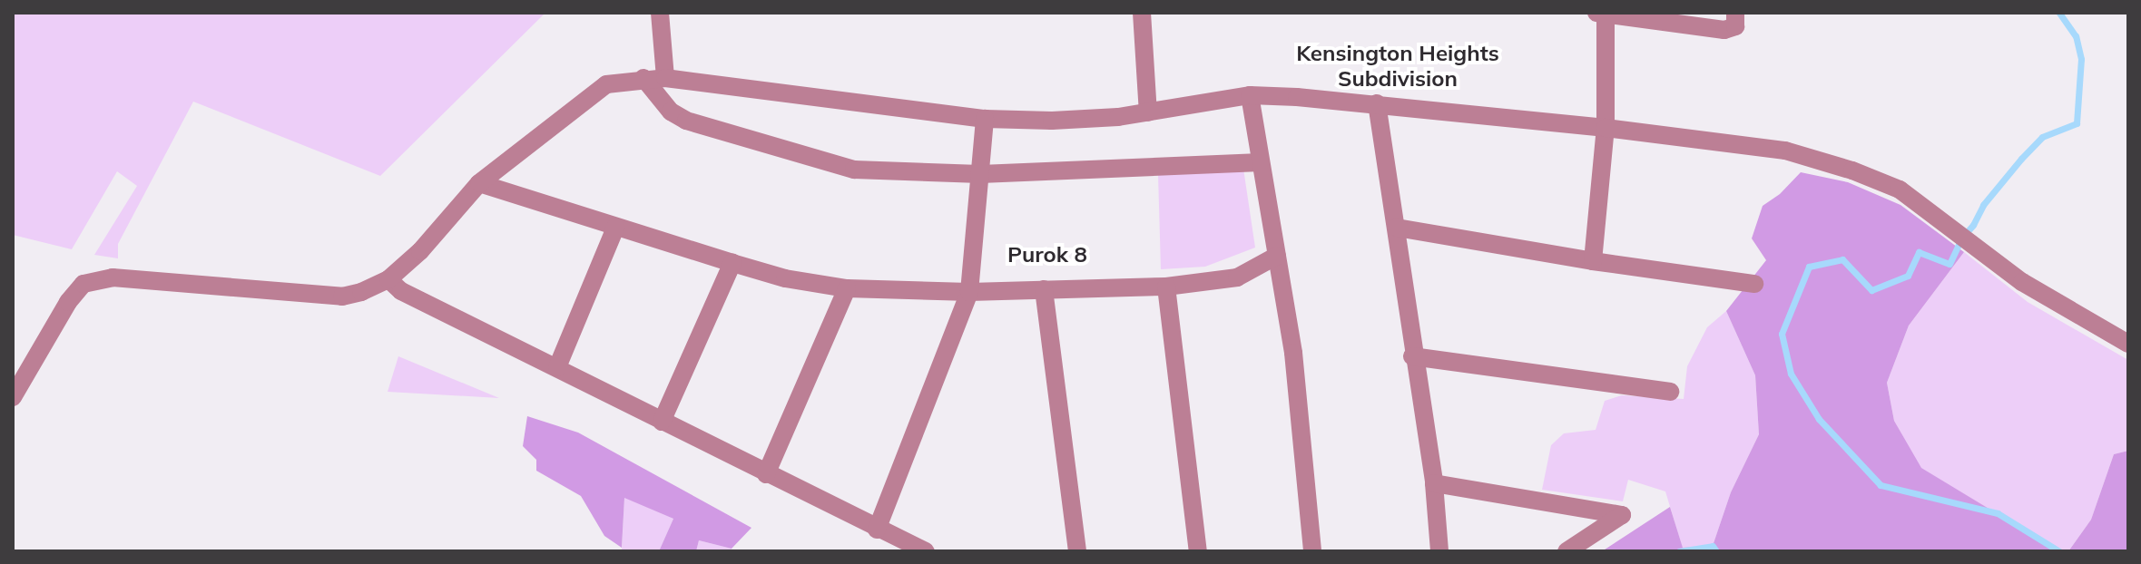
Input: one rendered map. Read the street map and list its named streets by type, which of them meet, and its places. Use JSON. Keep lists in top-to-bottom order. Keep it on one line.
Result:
{"districts":["Kensington Heights Subdivision","Purok 8"]}
